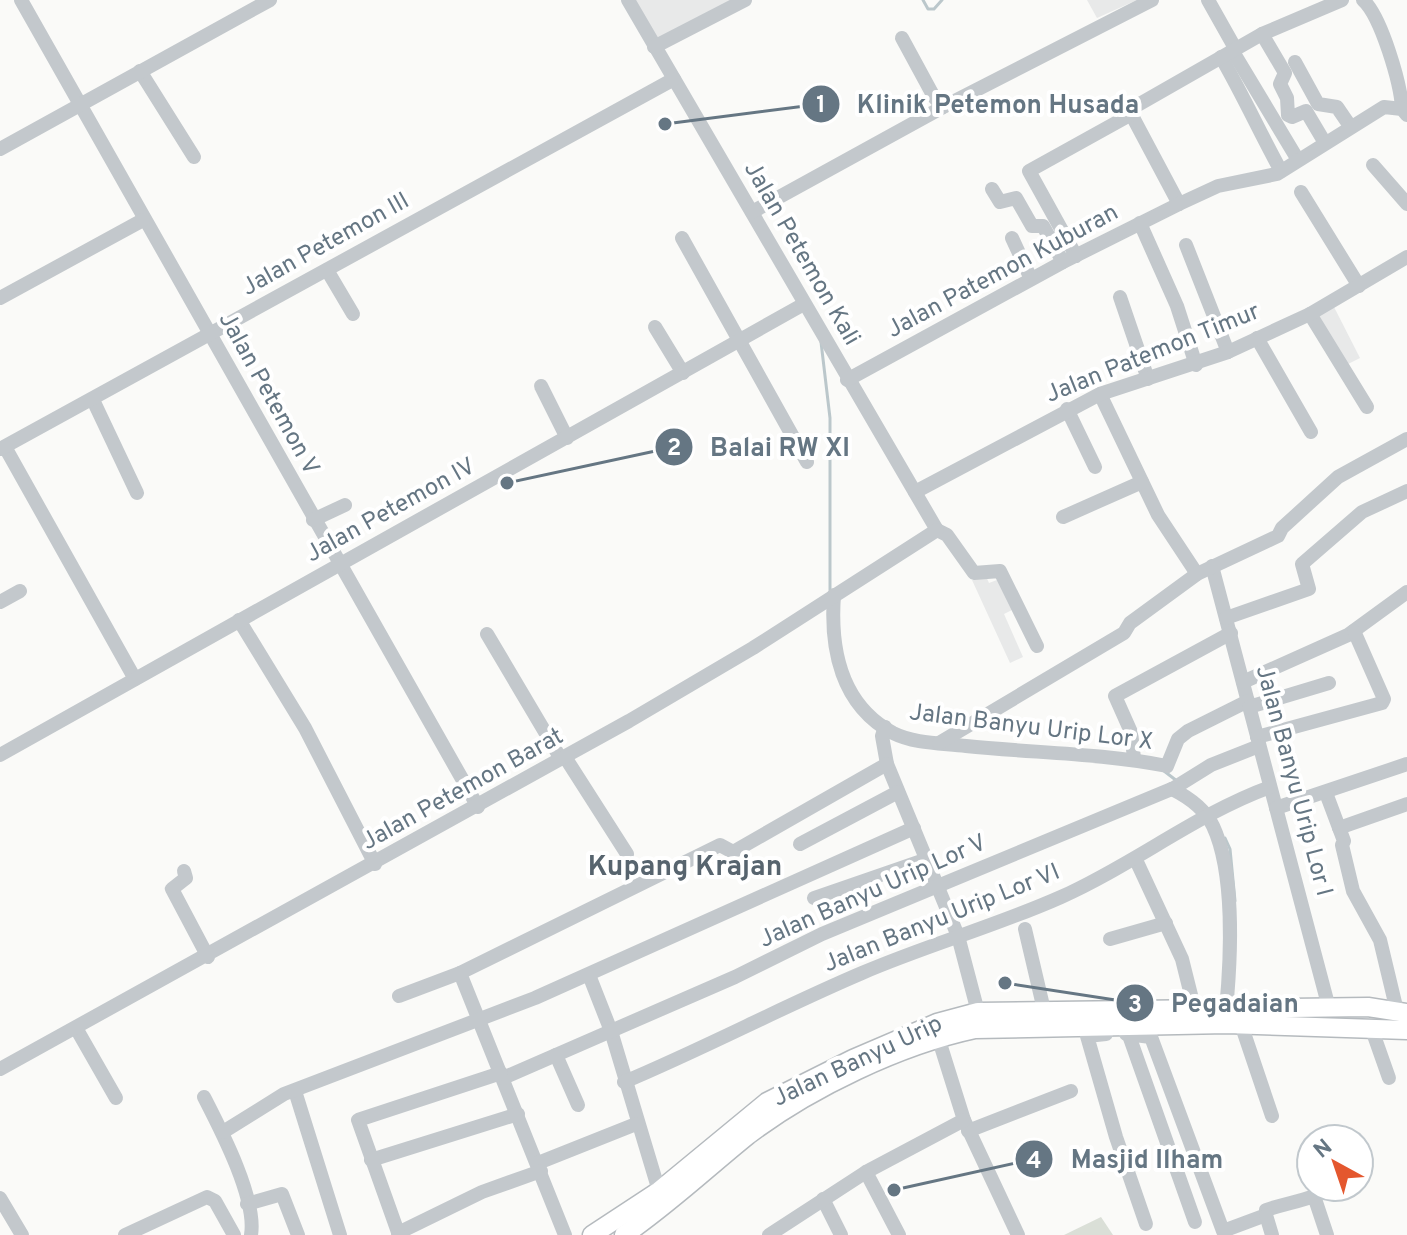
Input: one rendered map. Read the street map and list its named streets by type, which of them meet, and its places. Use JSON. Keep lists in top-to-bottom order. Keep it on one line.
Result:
{"streets":{"main road":["Jalan Banyu Urip"],"street":["Jalan Petemon III","Jalan Petemon Kali","Jalan Patemon Kuburan","Jalan Patemon Timur","Jalan Petemon V","Jalan Petemon IV","Jalan Banyu Urip Lor X","Jalan Banyu Urip Lor I","Jalan Petemon Barat","Jalan Banyu Urip Lor V","Jalan Banyu Urip Lor VI"]},"crossings":[["Jalan Petemon III","Jalan Petemon Kali"],["Jalan Petemon III","Jalan Petemon V"],["Jalan Petemon Kali","Jalan Patemon Kuburan"],["Jalan Petemon Kali","Jalan Patemon Timur"],["Jalan Petemon Kali","Jalan Petemon IV"],["Jalan Petemon Kali","Jalan Petemon Barat"],["Jalan Petemon V","Jalan Petemon IV"],["Jalan Petemon V","Jalan Petemon Barat"],["Jalan Banyu Urip Lor X","Jalan Banyu Urip Lor I"],["Jalan Banyu Urip Lor X","Jalan Petemon Barat"],["Jalan Banyu Urip Lor I","Jalan Banyu Urip Lor V"],["Jalan Banyu Urip Lor I","Jalan Banyu Urip Lor VI"],["Jalan Banyu Urip Lor I","Jalan Banyu Urip"]],"districts":["Kupang Krajan"],"places":["Klinik Petemon Husada","Balai RW XI","Pegadaian","Masjid Ilham"],"north":"top left"}
